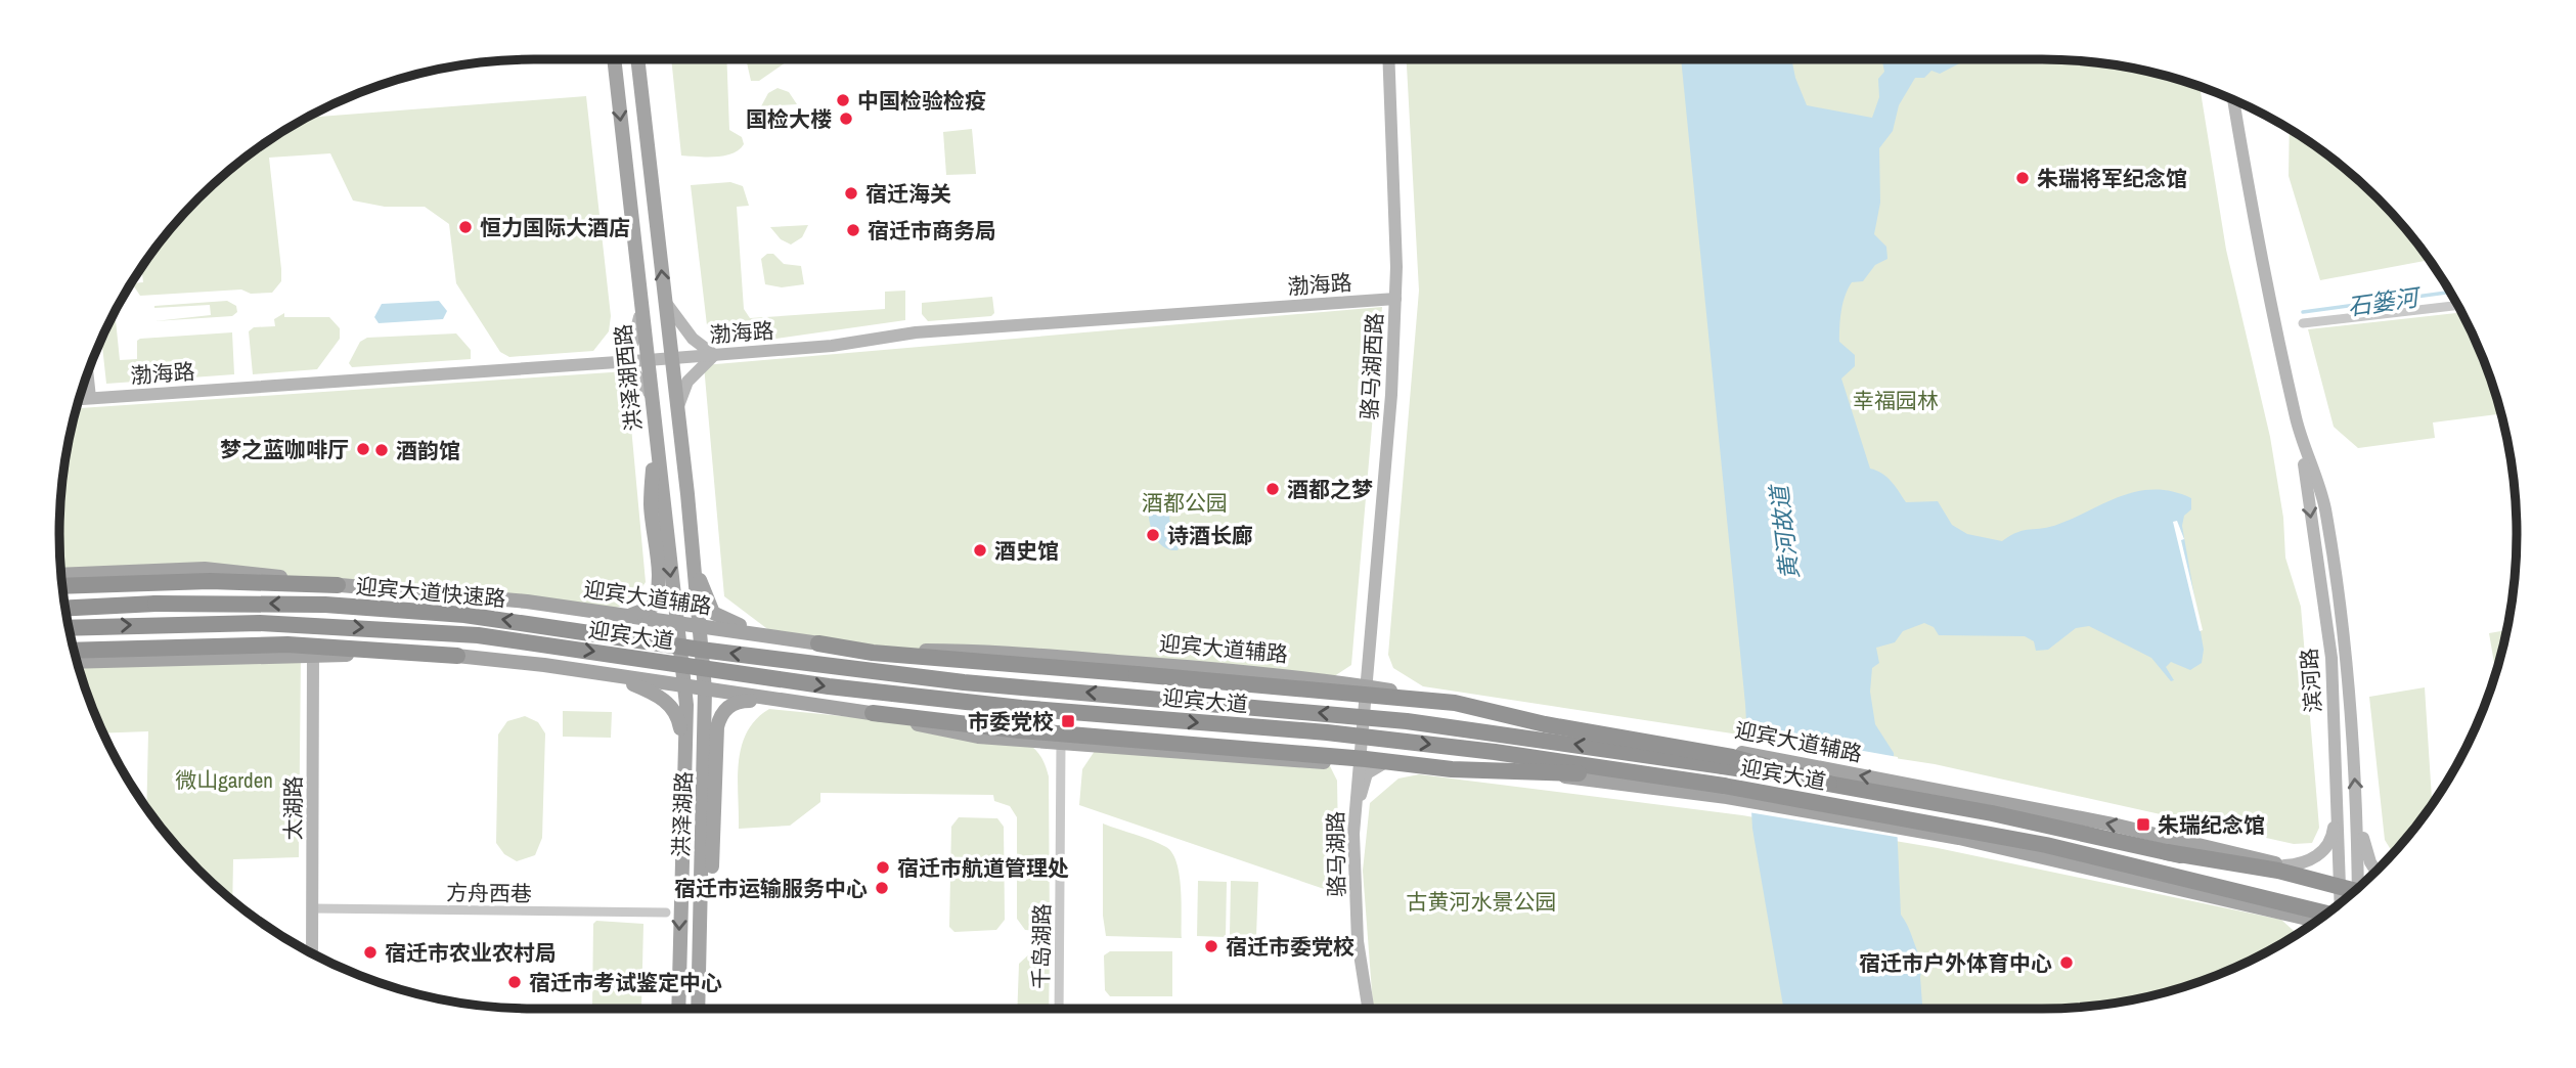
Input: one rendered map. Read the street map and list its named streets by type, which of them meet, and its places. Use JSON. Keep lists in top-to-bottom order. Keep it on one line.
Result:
{"streets":{"highway":["迎宾大道快速路","迎宾大道"],"main road":["洪泽湖西路","迎宾大道辅路","洪泽湖路"],"street":["渤海路","骆马湖西路","滨河路","太湖路","骆马湖路","方舟西巷","千岛湖路"]},"crossings":[["渤海路","骆马湖西路"],["渤海路","洪泽湖西路"],["骆马湖西路","迎宾大道辅路"],["骆马湖西路","骆马湖路"],["洪泽湖西路","迎宾大道辅路"],["洪泽湖西路","洪泽湖路"],["迎宾大道快速路","迎宾大道"],["迎宾大道辅路","滨河路"],["迎宾大道辅路","洪泽湖路"],["迎宾大道辅路","骆马湖路"],["太湖路","方舟西巷"]],"water":["石篓河","黄河故道"],"parks":["幸福园林","酒都公园","微山garden","古黄河水景公园"],"places":{"other":["中国检验检疫","国检大楼","朱瑞将军纪念馆","宿迁海关","恒力国际大酒店","宿迁市商务局","梦之蓝咖啡厅","酒韵馆","酒都之梦","诗酒长廊","酒史馆","宿迁市航道管理处","宿迁市运输服务中心","宿迁市委党校","宿迁市农业农村局","宿迁市户外体育中心","宿迁市考试鉴定中心"],"transit":["市委党校","朱瑞纪念馆"]}}
